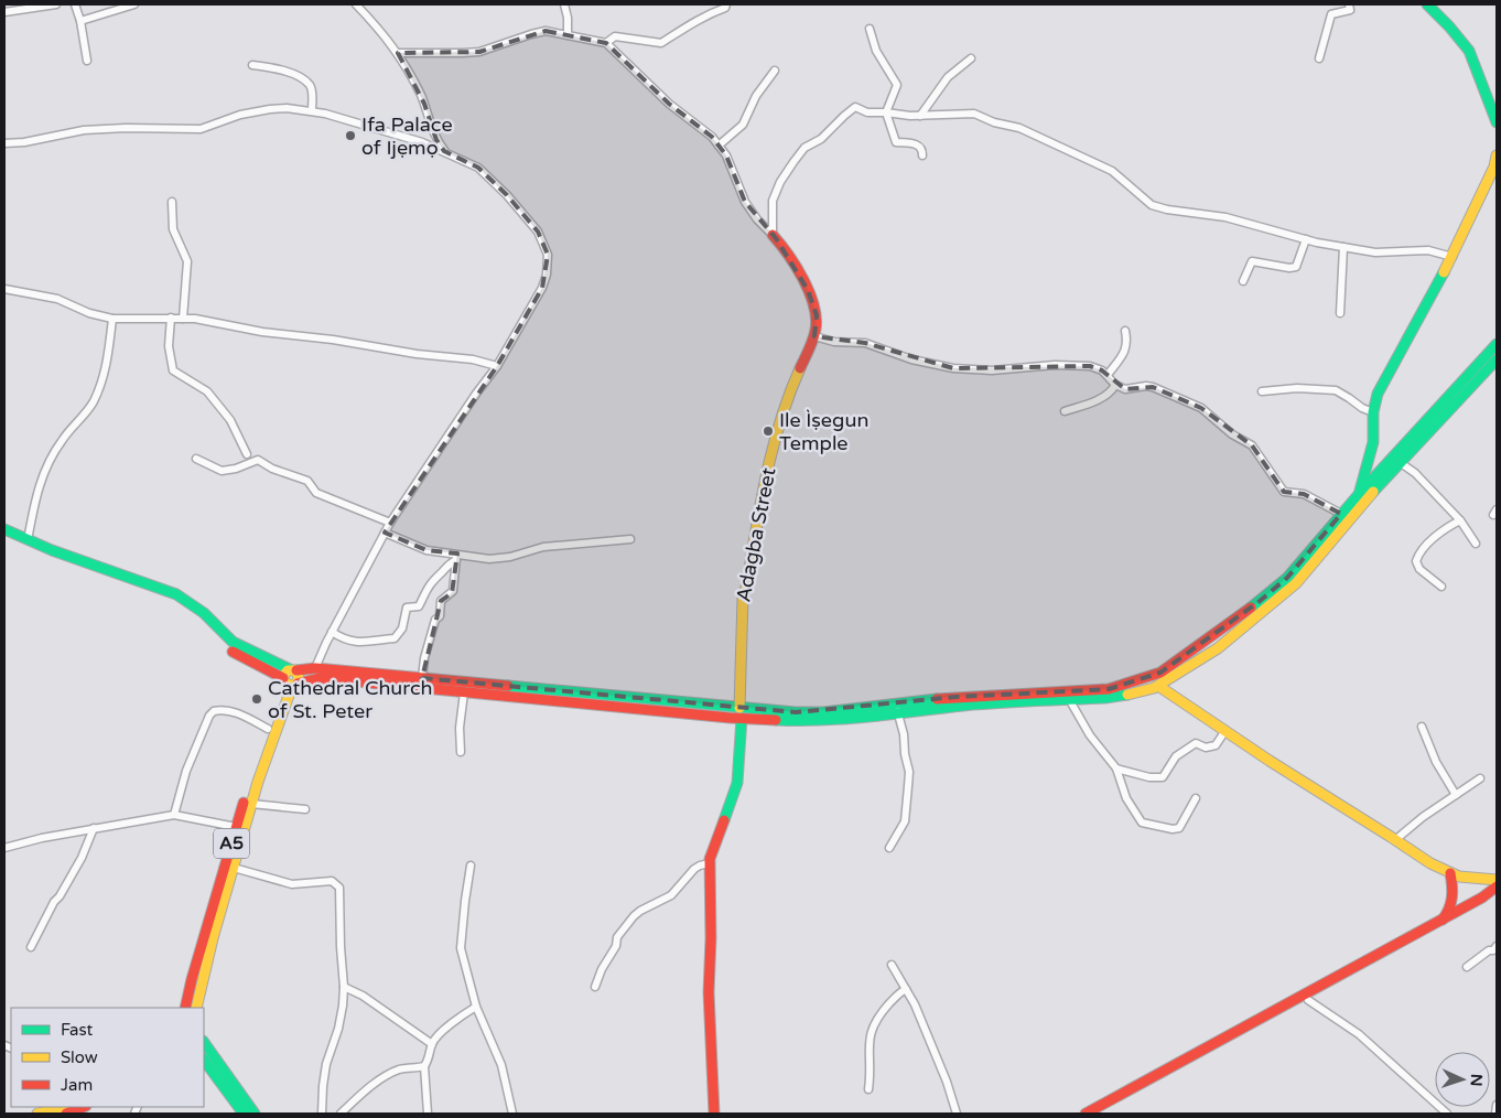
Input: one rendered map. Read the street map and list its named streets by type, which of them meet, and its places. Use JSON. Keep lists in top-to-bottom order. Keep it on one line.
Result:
{"streets":{"main road":["Adagba Street","A5"]},"places":["Ifa Palace of Ijẹmọ","Ile Ìṣegun Temple","Cathedral Church of St. Peter"],"legend":["Fast","Slow","Jam"],"north":"right"}
